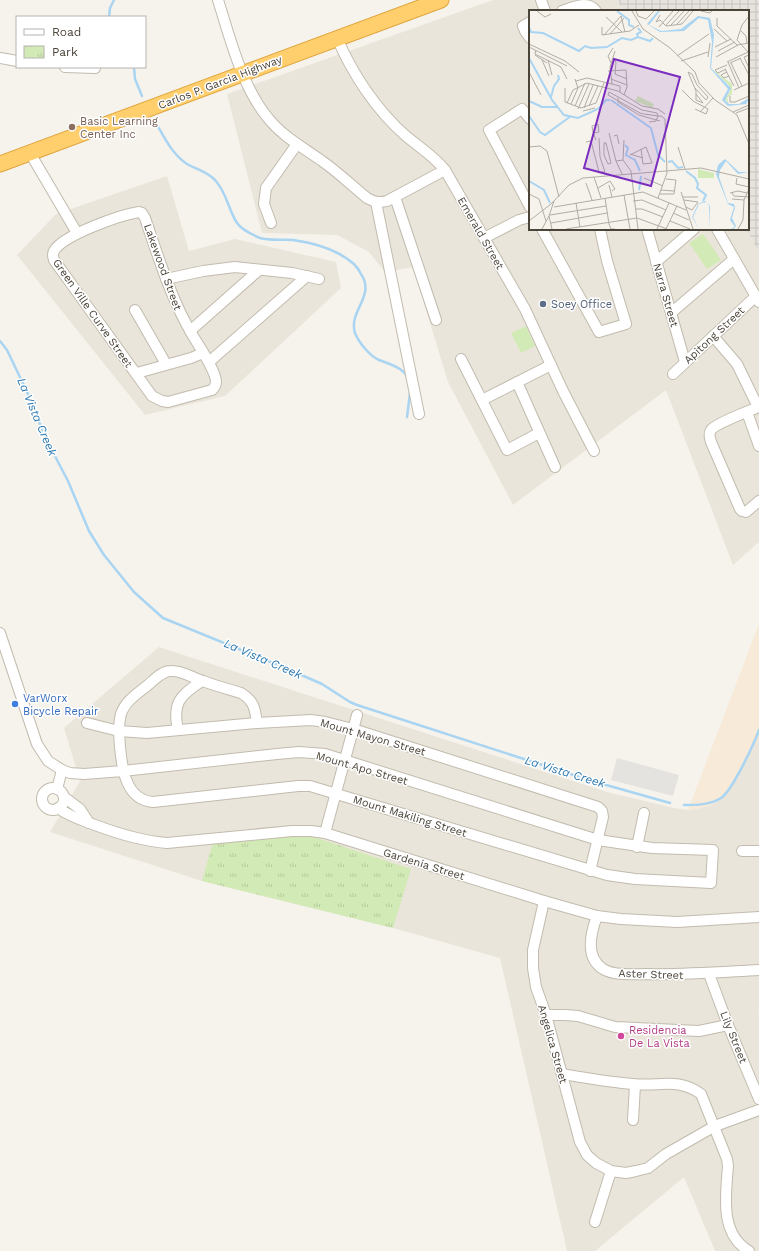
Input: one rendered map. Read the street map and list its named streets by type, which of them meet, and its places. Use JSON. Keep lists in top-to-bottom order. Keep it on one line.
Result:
{"streets":{"highway":["Carlos P. Garcia Highway"],"street":["Emerald Street","Lakewood Street","Narra Street","Green Ville Curve Street","Apitong Street","Mount Mayon Street","Mount Apo Street","Mount Makiling Street","Gardenia Street","Aster Street","Lily Street","Angelica Street"]},"crossings":[["Carlos P. Garcia Highway","Emerald Street"],["Lakewood Street","Green Ville Curve Street"],["Narra Street","Apitong Street"],["Mount Mayon Street","Mount Apo Street"],["Mount Mayon Street","Mount Makiling Street"],["Mount Apo Street","Mount Makiling Street"],["Gardenia Street","Aster Street"],["Gardenia Street","Angelica Street"],["Aster Street","Lily Street"]],"water":["La Vista Creek"],"places":["Basic Learning Center Inc","Soey Office","VarWorx Bicycle Repair","Residencia De La Vista"],"legend":["Road","Park"]}
